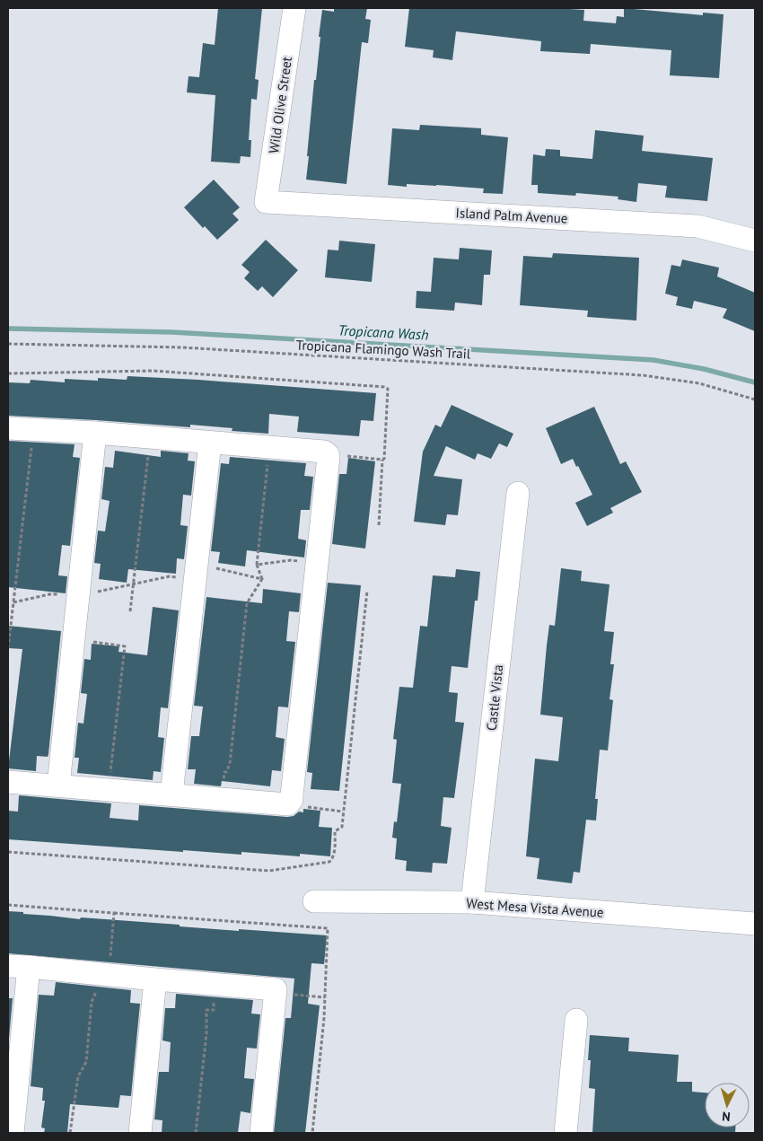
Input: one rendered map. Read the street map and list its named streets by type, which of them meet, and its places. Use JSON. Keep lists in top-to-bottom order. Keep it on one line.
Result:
{"streets":{"street":["Wild Olive Street","Island Palm Avenue","Castle Vista","West Mesa Vista Avenue"],"path":["Tropicana Flamingo Wash Trail"]},"crossings":[["Wild Olive Street","Island Palm Avenue"],["Castle Vista","West Mesa Vista Avenue"]],"water":["Tropicana Wash"],"north":"bottom"}
